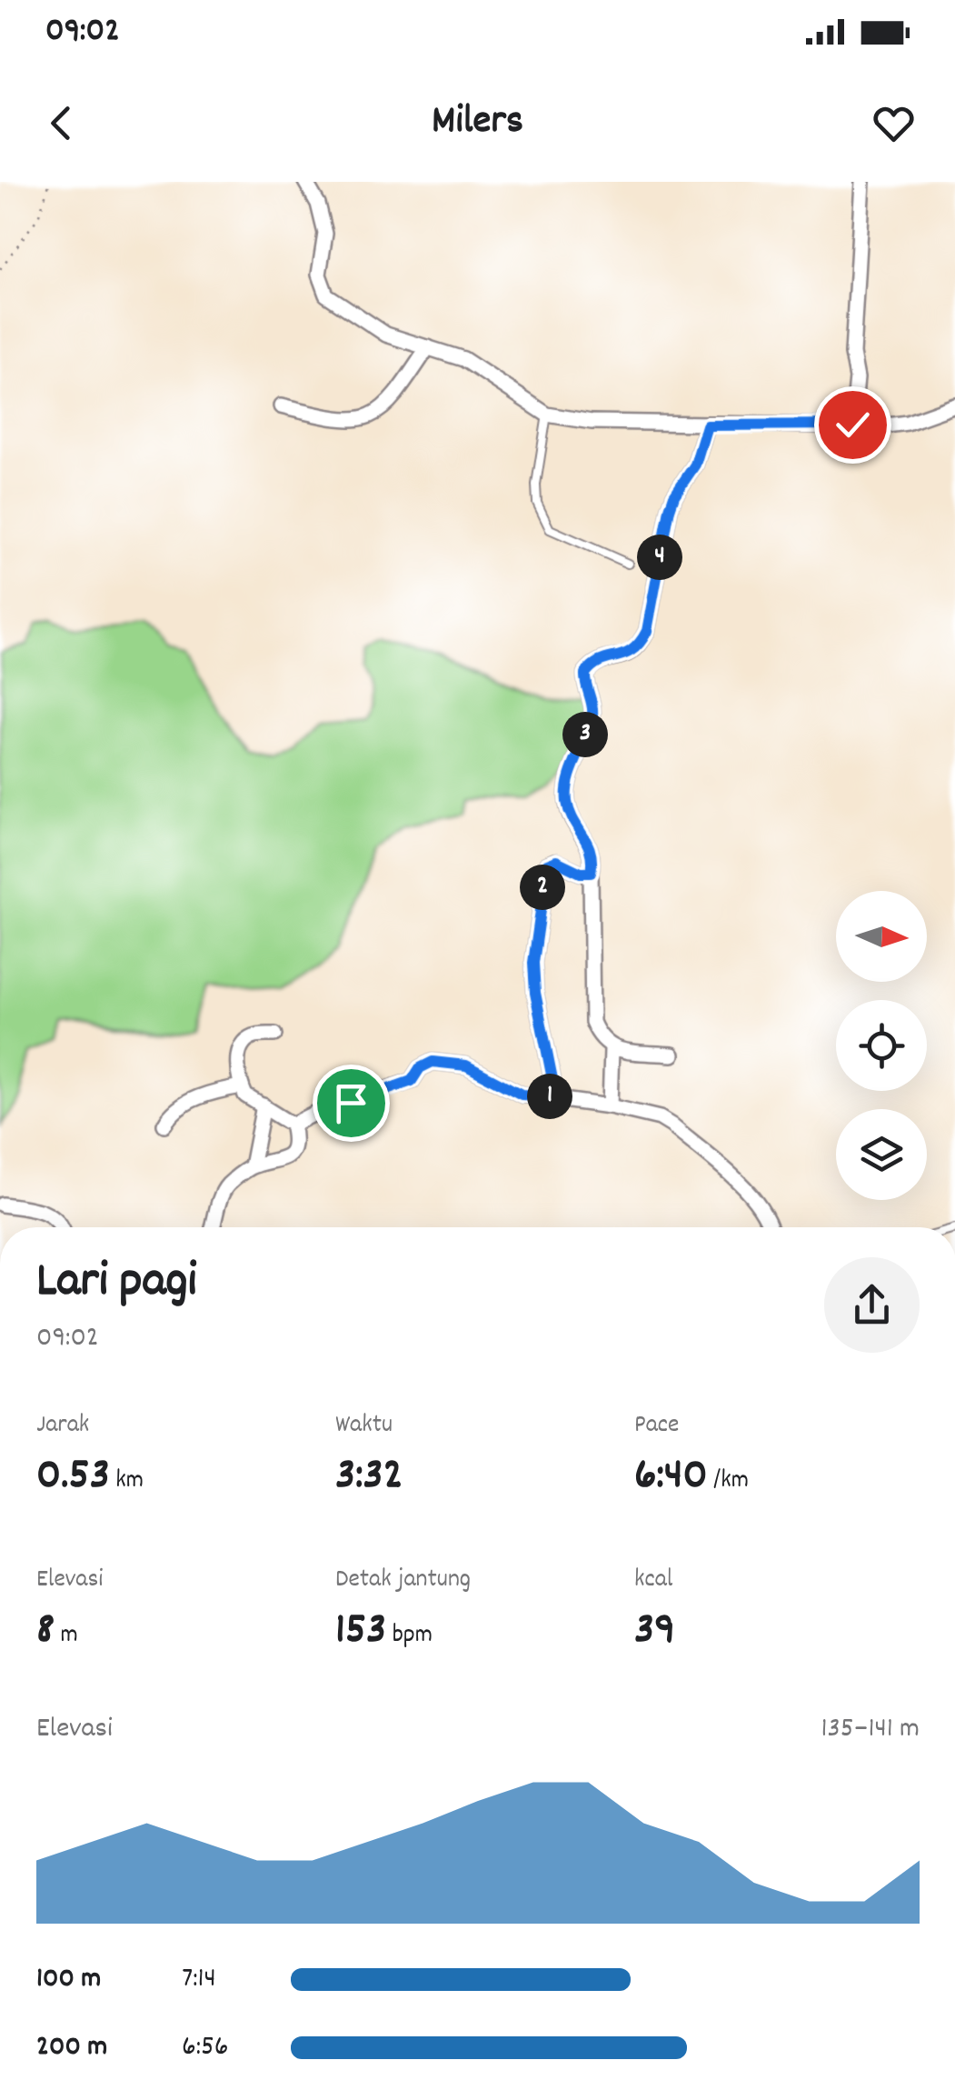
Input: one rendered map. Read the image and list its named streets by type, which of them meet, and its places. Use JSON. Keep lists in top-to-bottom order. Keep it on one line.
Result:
{"north":"right","page":{"status":"09:02","header":"Milers","pins":["4","3","2","1"],"heading":["Lari pagi","09:02"],"stats":[["Jarak","0.53 km"],["Waktu","3:32"],["Pace","6:40 /km"],["Elevasi","8 m"],["Detak jantung","153 bpm"],["kcal","39"]],"chart":["Elevasi","135–141 m"],"list":[{"name":"100 m","note":"7:14"},{"name":"200 m","note":"6:56"}]}}
